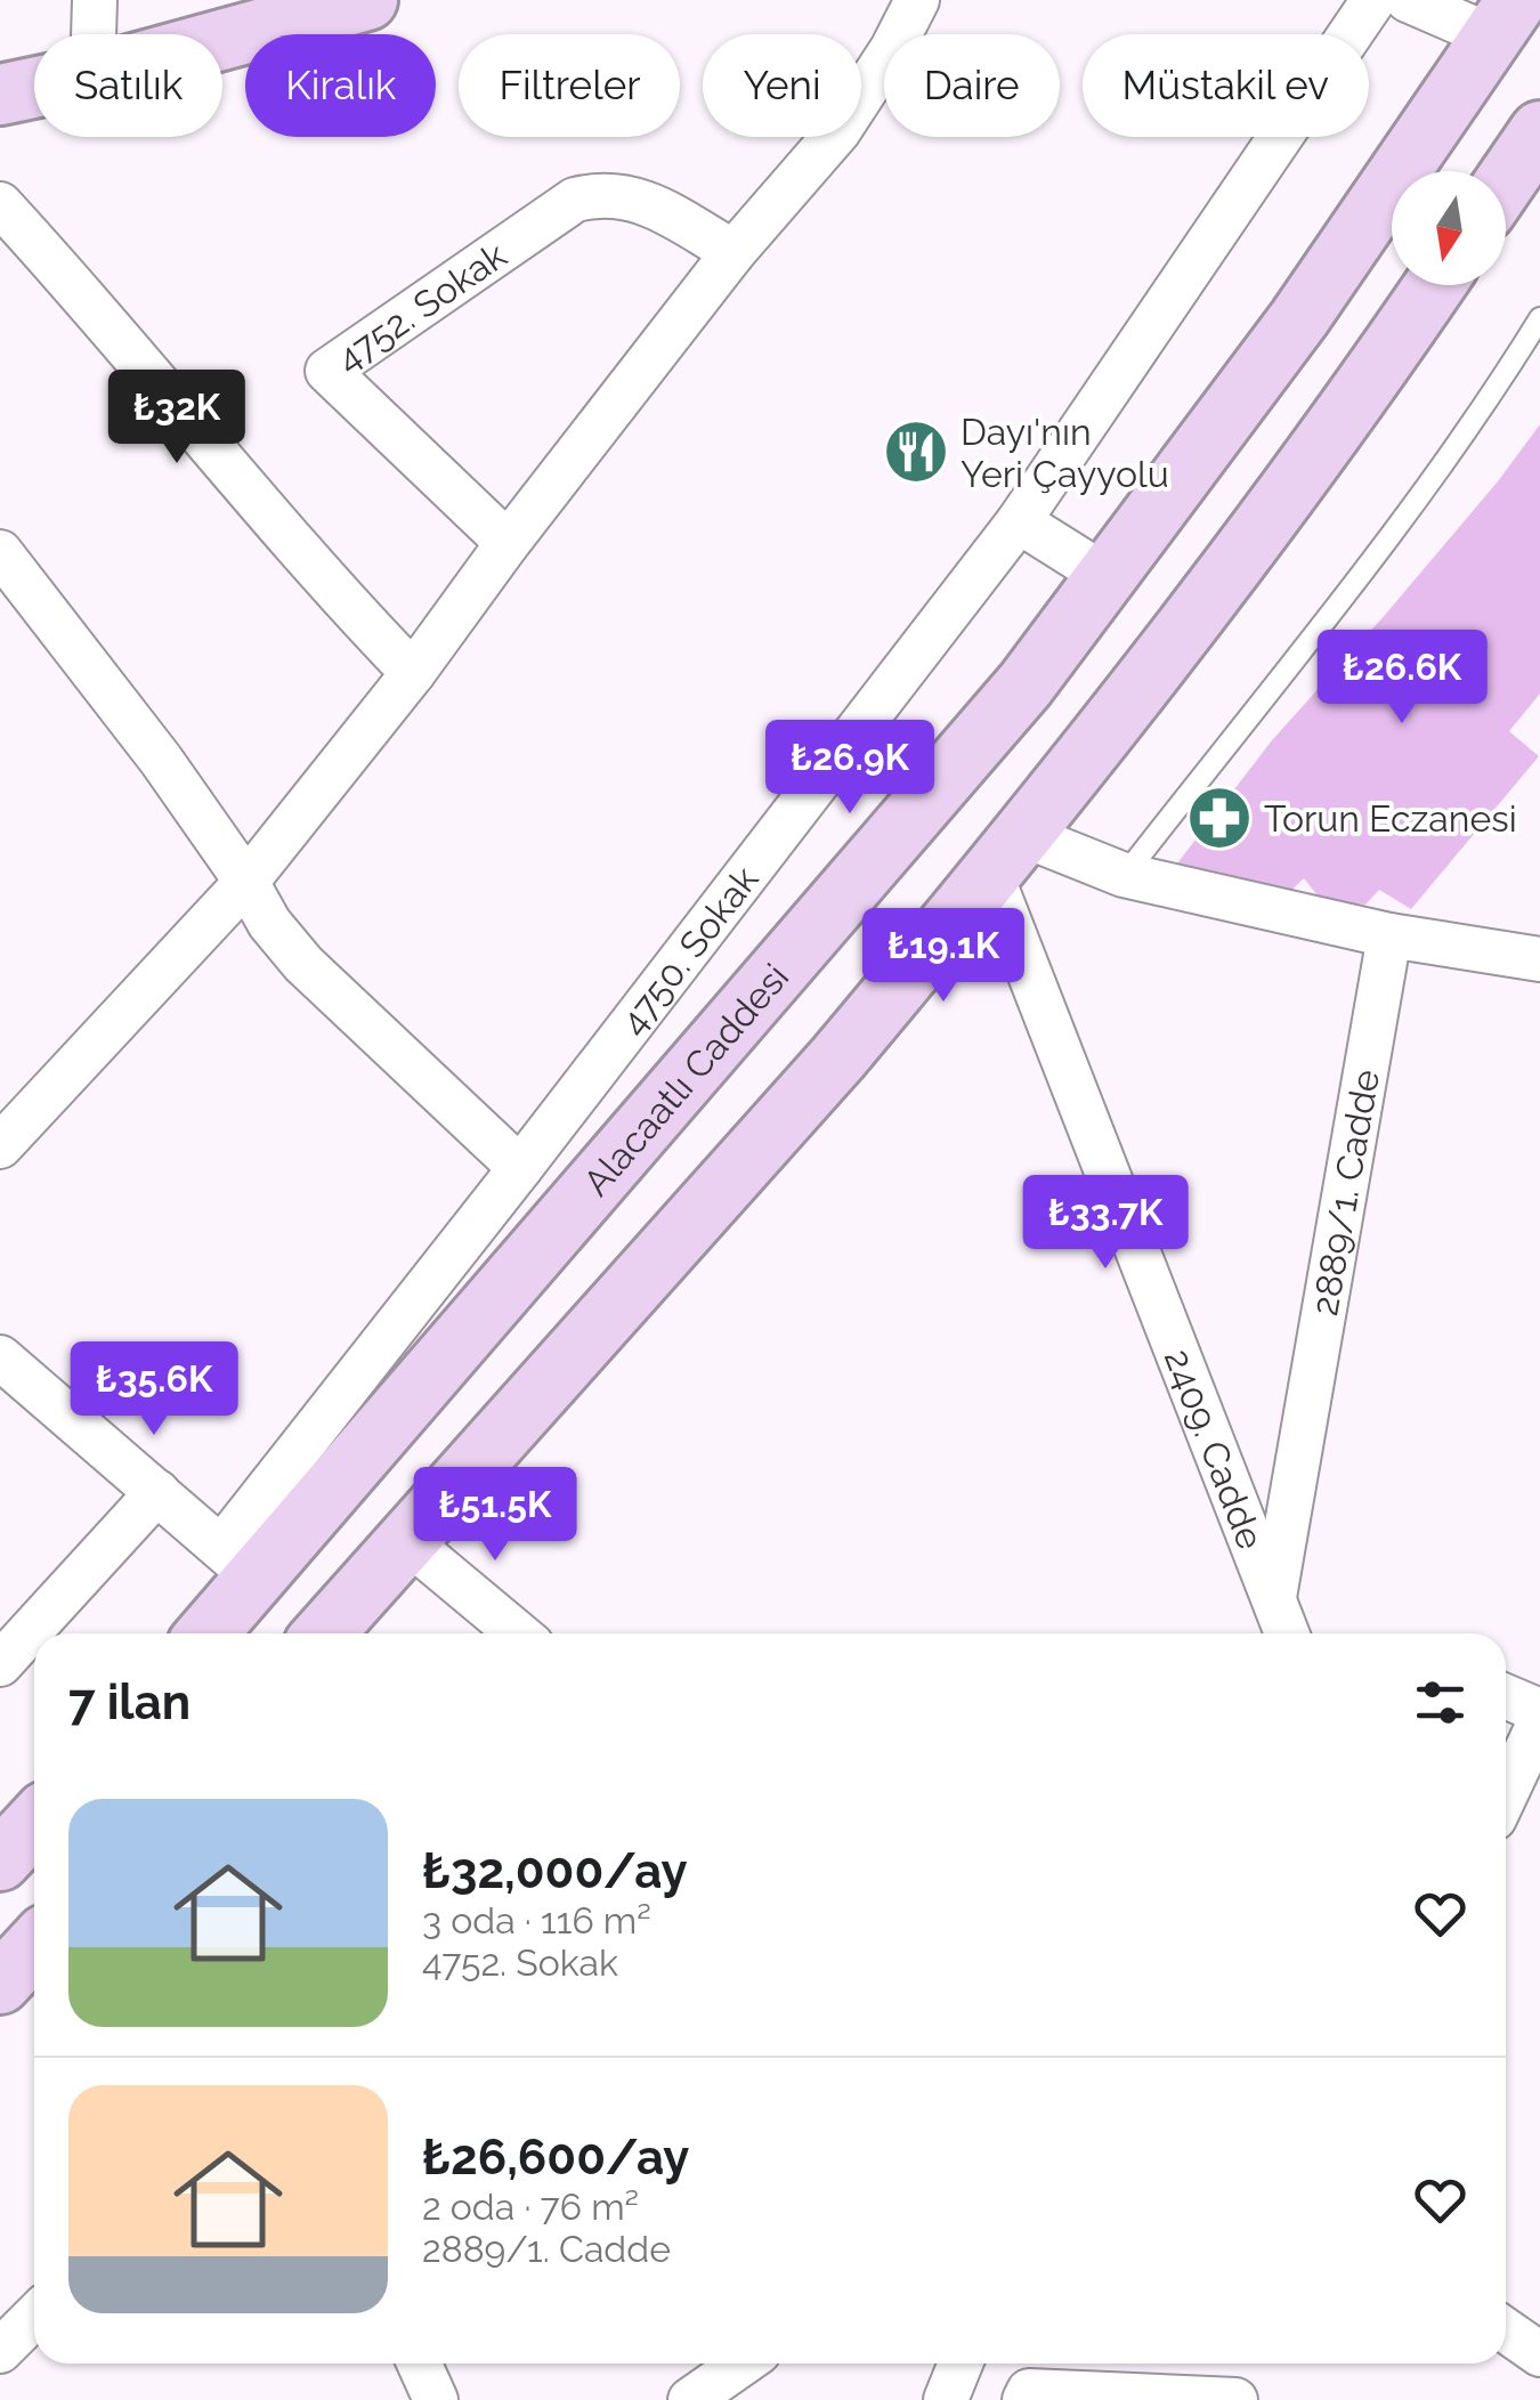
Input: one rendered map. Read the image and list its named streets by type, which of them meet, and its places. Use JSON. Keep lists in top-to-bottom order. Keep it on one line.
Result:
{"streets":{"main road":["Alacaatlı Caddesi"],"street":["4752. Sokak","4750. Sokak","2889/1. Cadde","2409. Cadde"]},"crossings":[["4750. Sokak","Alacaatlı Caddesi"],["2889/1. Cadde","2409. Cadde"]],"places":{"restaurant":["Dayı'nın Yeri Çayyolu"],"pharmacy":["Torun Eczanesi"]},"north":"bottom","page":{"chip":["Satılık","Kiralık","Filtreler","Yeni","Daire","Müstakil ev"],"price":["₺32K","₺26.6K","₺26.9K","₺19.1K","₺33.7K","₺35.6K","₺51.5K"],"heading":"7 ilan","list":[{"name":"₺32,000/ay","note":"3 oda · 116 m² · 4752. Sokak"},{"name":"₺26,600/ay","note":"2 oda · 76 m² · 2889/1. Cadde"}]}}
